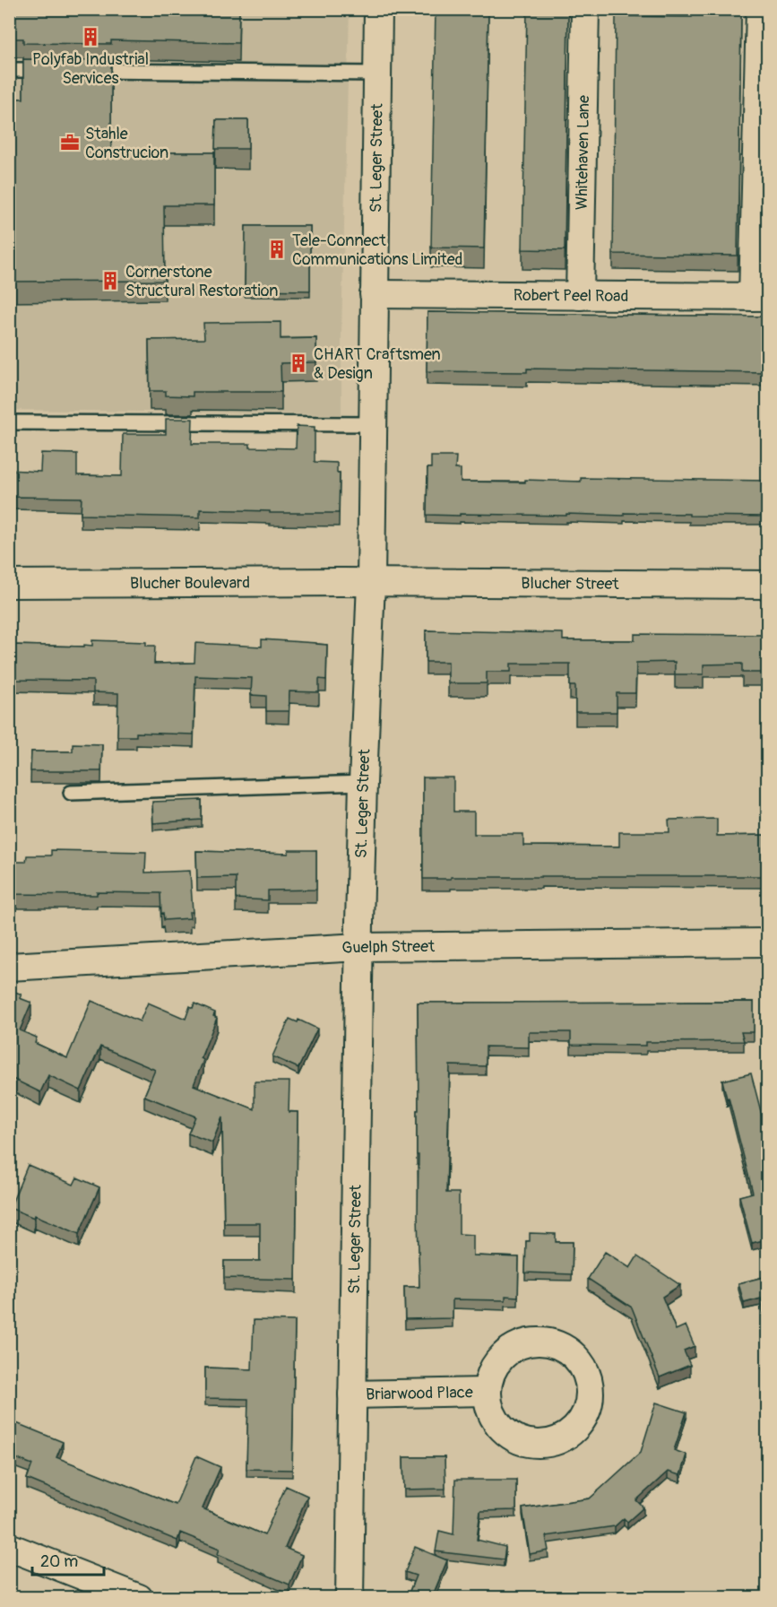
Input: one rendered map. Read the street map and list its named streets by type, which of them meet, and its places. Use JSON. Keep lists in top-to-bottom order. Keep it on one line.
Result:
{"streets":{"street":["Whitehaven Lane","St. Leger Street","Robert Peel Road","Blucher Boulevard","Blucher Street","Guelph Street","Briarwood Place"]},"crossings":[["Whitehaven Lane","Robert Peel Road"],["St. Leger Street","Robert Peel Road"],["St. Leger Street","Blucher Boulevard"],["St. Leger Street","Blucher Street"],["St. Leger Street","Guelph Street"],["St. Leger Street","Briarwood Place"],["Blucher Boulevard","Blucher Street"]],"places":{"building":["Polyfab Industrial Services","Tele-Connect Communications Limited","Cornerstone Structural Restoration","CHART Craftsmen & Design"],"office":["Stahle Construcion"]},"scale_bar":"20 m"}
